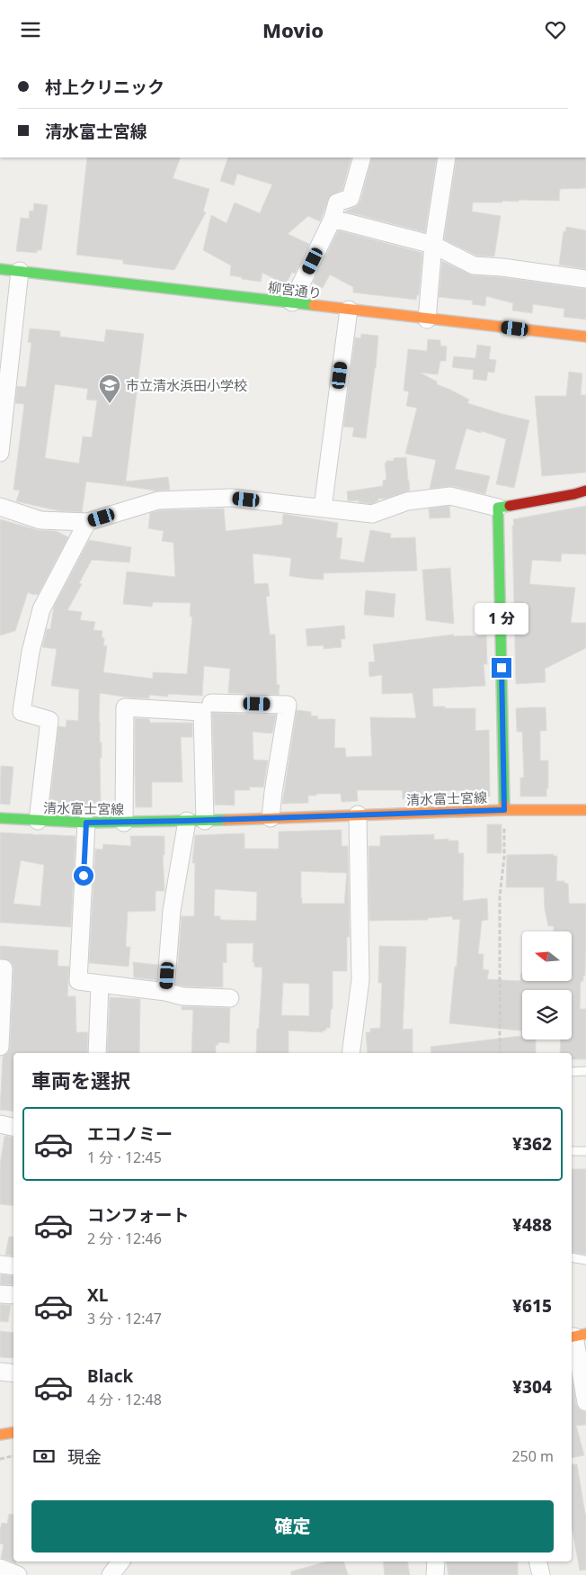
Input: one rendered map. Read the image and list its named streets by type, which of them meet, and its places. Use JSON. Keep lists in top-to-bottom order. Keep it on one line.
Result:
{"streets":{"main road":["柳宮通り","清水富士宮線"]},"places":{"school or university":["市立清水浜田小学校"]},"north":"left","page":{"header":"Movio","banner":["村上クリニック","清水富士宮線"],"bubble":"1 分","heading":"車両を選択","list":[{"name":"エコノミー","note":"1 分 · 12:45","value":"¥362"},{"name":"コンフォート","note":"2 分 · 12:46","value":"¥488"},{"name":"XL","note":"3 分 · 12:47","value":"¥615"},{"name":"Black","note":"4 分 · 12:48","value":"¥304"}],"pay":["現金","250 m"],"buttons":"確定"}}
